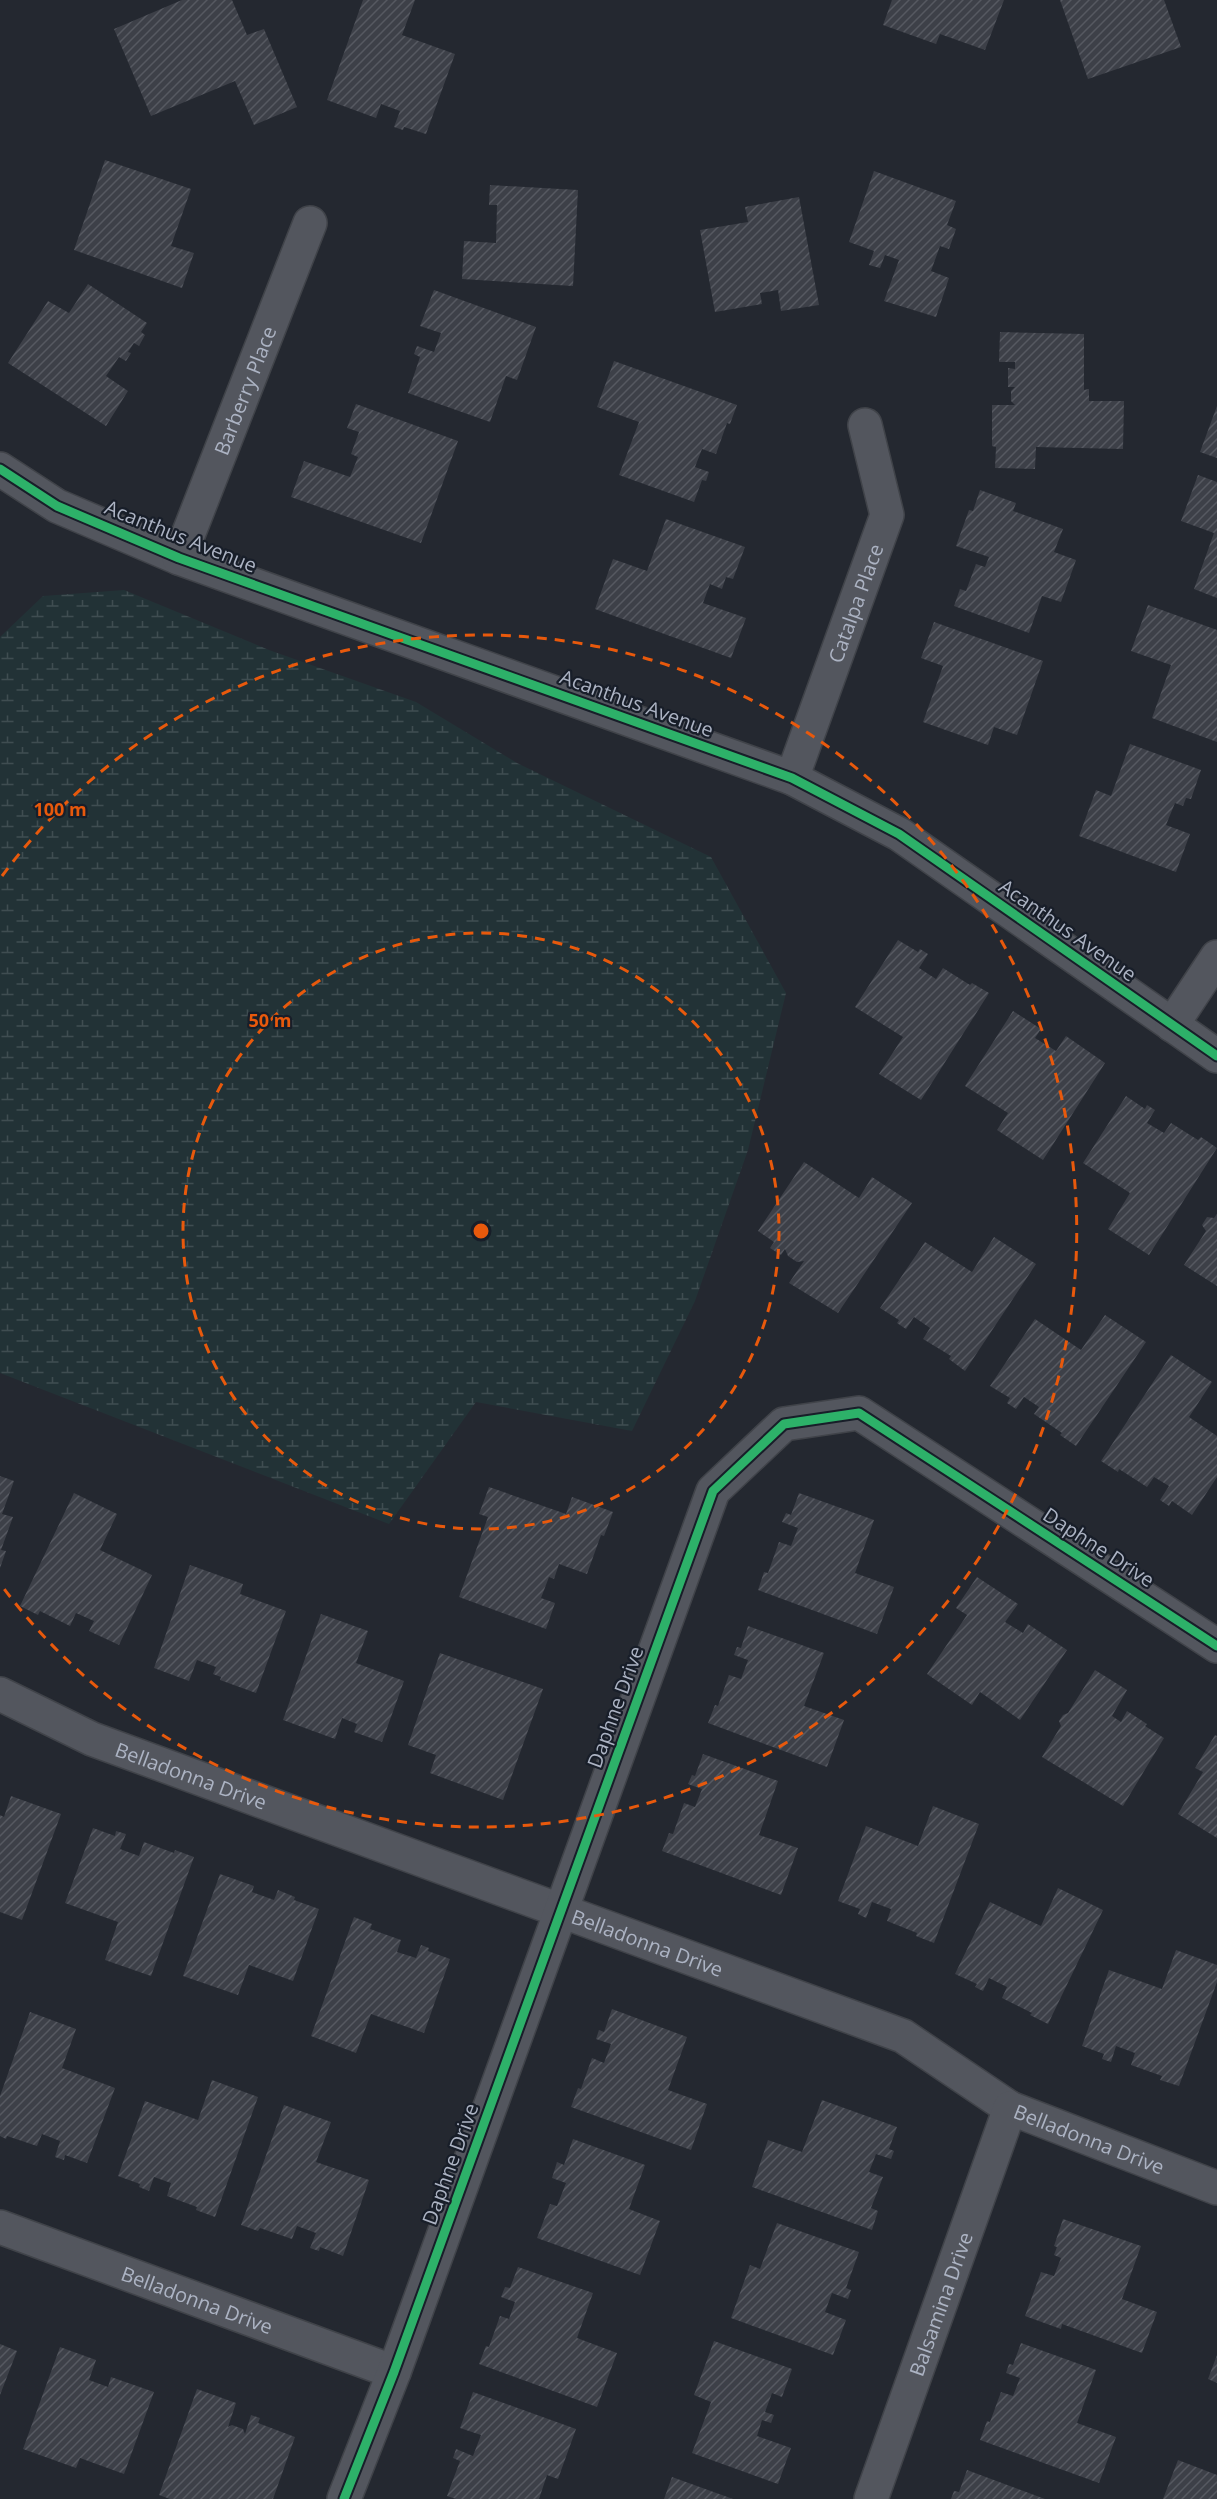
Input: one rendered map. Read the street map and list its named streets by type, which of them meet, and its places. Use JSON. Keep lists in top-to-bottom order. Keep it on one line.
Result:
{"streets":{"street":["Barberry Place","Acanthus Avenue","Catalpa Place","Daphne Drive","Belladonna Drive","Balsamina Drive"]},"crossings":[["Barberry Place","Acanthus Avenue"],["Acanthus Avenue","Catalpa Place"],["Daphne Drive","Belladonna Drive"],["Belladonna Drive","Balsamina Drive"]],"rings":["100 m","50 m"]}
